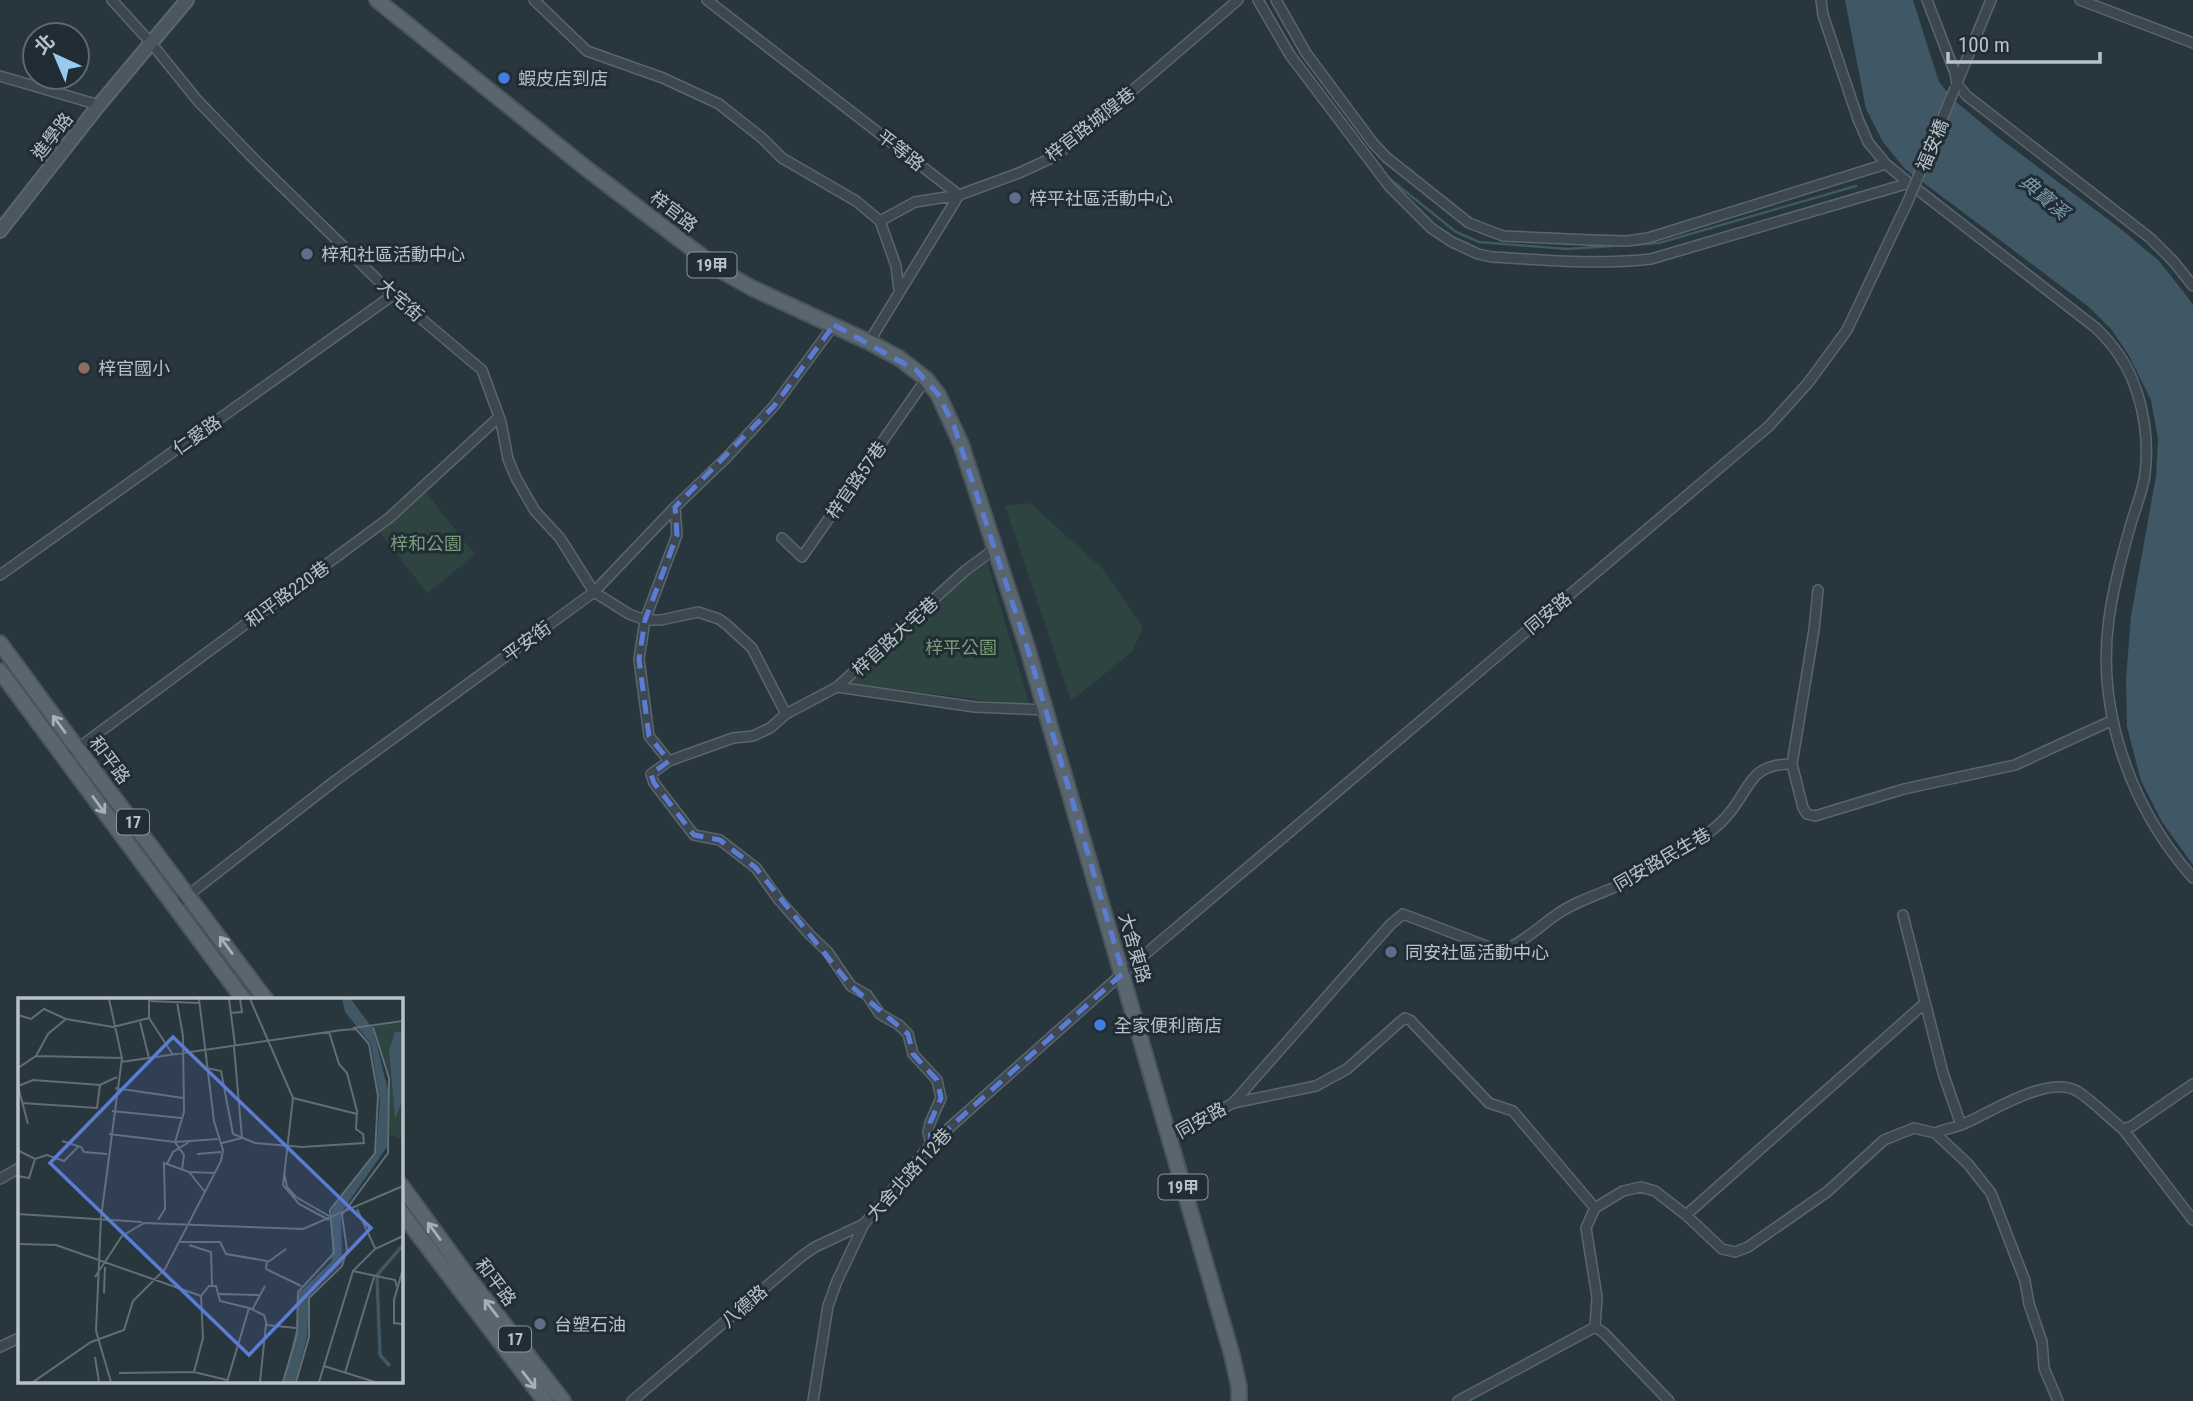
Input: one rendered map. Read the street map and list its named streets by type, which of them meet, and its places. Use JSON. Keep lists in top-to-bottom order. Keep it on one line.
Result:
{"streets":{"main road":["梓官路","19甲","和平路","17","大舍東路"],"street":["梓官路城隍巷","進學路","福安橋","平等路","大宅街","仁愛路","梓官路57巷","和平路220巷","同安路","梓官路大宅巷","平安街","同安路民生巷","大舍北路112巷","八德路"]},"crossings":[["梓官路城隍巷","平等路"],["進學路","大宅街"],["福安橋","同安路"],["梓官路","梓官路57巷"],["梓官路","梓官路大宅巷"],["梓官路","平安街"],["梓官路","大舍東路"],["大宅街","仁愛路"],["大宅街","和平路220巷"],["大宅街","平安街"],["和平路220巷","和平路"],["同安路","同安路民生巷"],["同安路","大舍東路"],["同安路","大舍北路112巷"],["梓官路大宅巷","大舍東路"],["梓官路大宅巷","大舍北路112巷"],["平安街","和平路"],["大舍東路","大舍北路112巷"],["大舍北路112巷","八德路"]],"water":["典寶溪"],"parks":["梓和公園","梓平公園"],"places":["蝦皮店到店","梓平社區活動中心","梓和社區活動中心","梓官國小","同安社區活動中心","全家便利商店","台塑石油"],"scale_bar":"100 m","north":"top left"}
